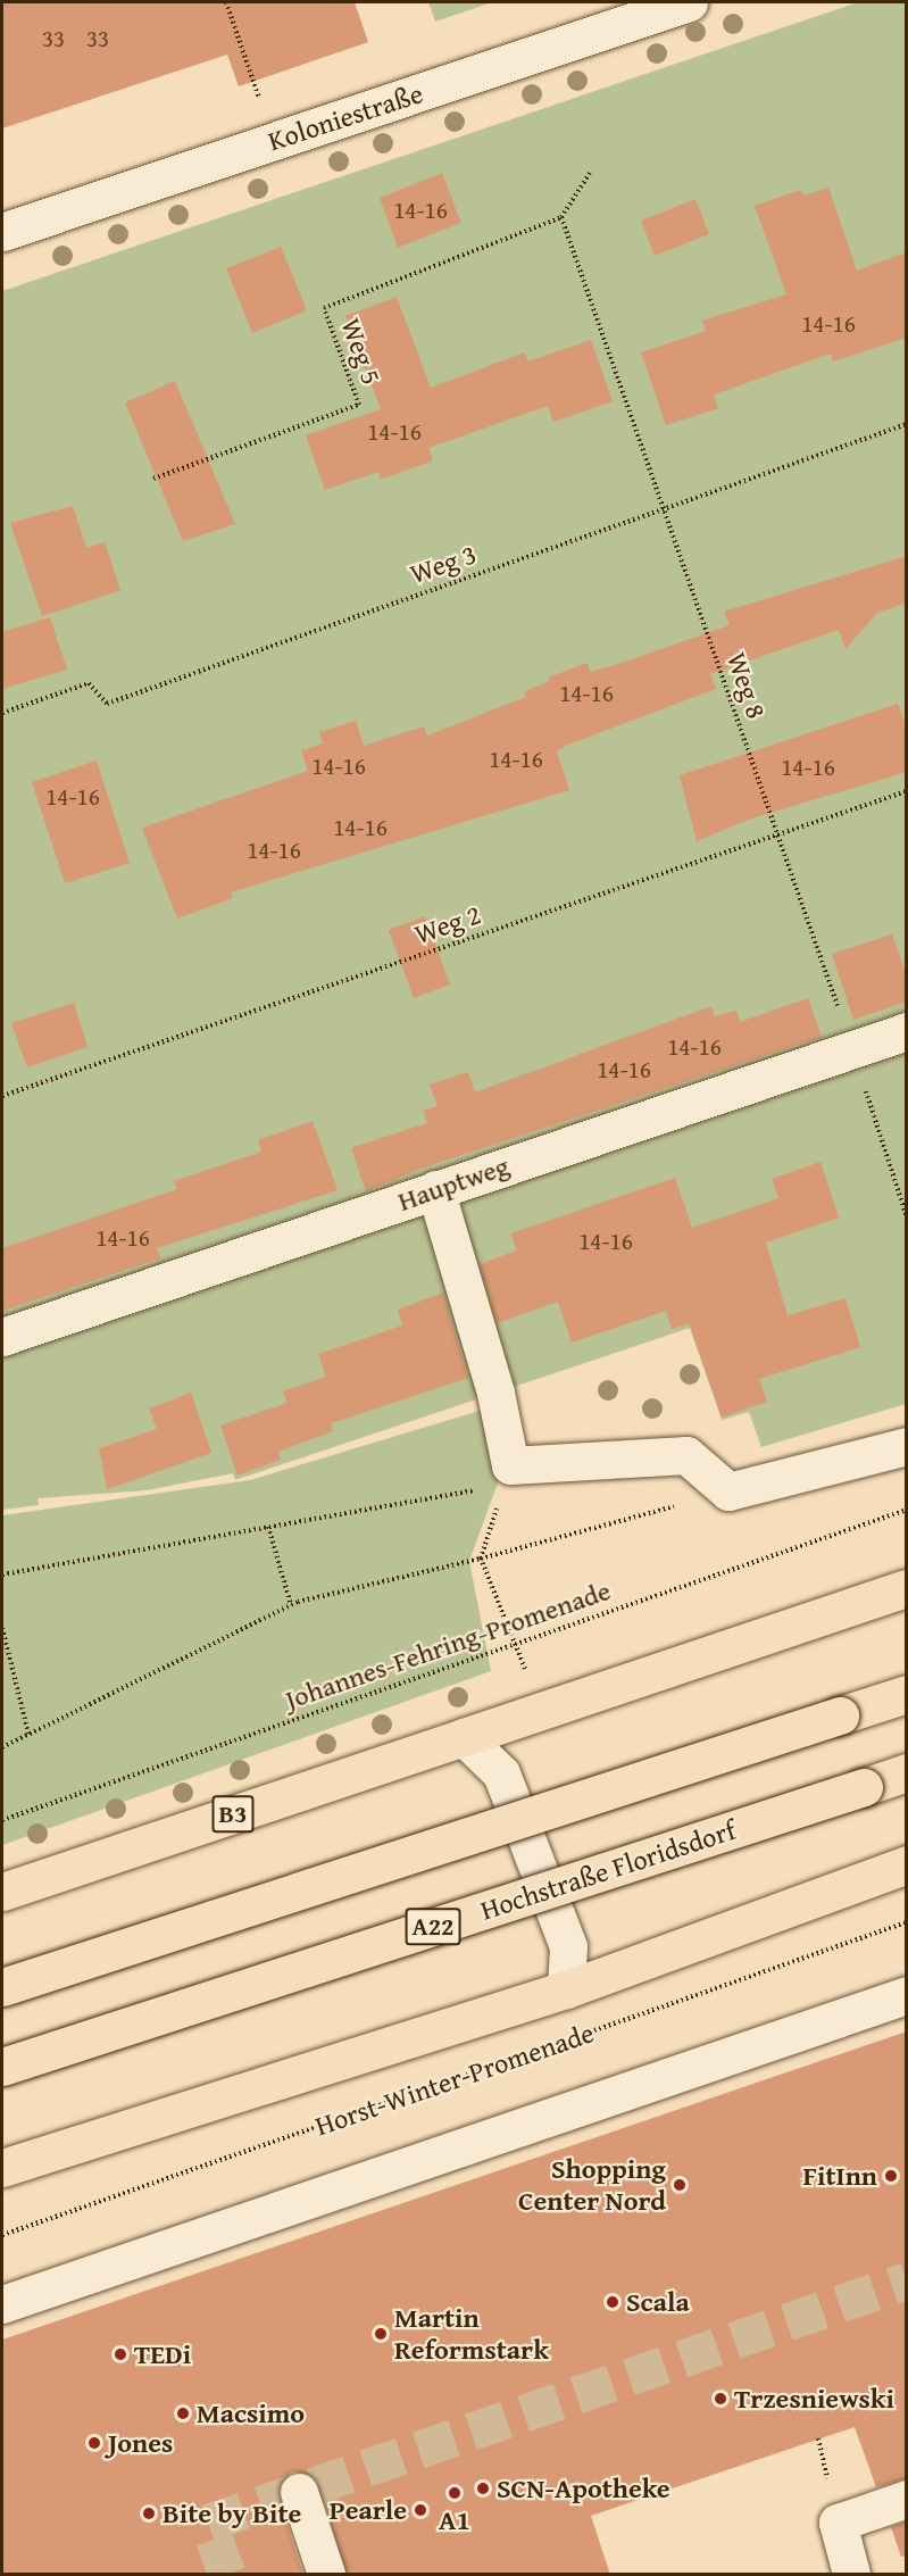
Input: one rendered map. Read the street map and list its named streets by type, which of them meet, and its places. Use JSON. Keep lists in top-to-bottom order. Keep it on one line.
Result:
{"streets":{"main road":["B3","Hochstraße Floridsdorf","A22"],"street":["Koloniestraße","Hauptweg","Horst-Winter-Promenade"],"path":["Weg 5","Weg 3","Weg 8","Weg 2","Johannes-Fehring-Promenade"]},"crossings":[["Weg 5","Weg 8"],["Weg 3","Weg 8"],["Weg 8","Weg 2"],["Weg 8","Hauptweg"],["B3","Horst-Winter-Promenade"]],"places":["FitInn","Shopping Center Nord","Scala","Martin Reformstark","TEDi","Trzesniewski","Macsimo","Jones","SCN-Apotheke","A1","Pearle","Bite by Bite"],"house_numbers":["33","33","14-16","14-16","14-16","14-16","14-16","14-16","14-16","14-16","14-16","14-16","14-16","14-16","14-16","14-16"]}
